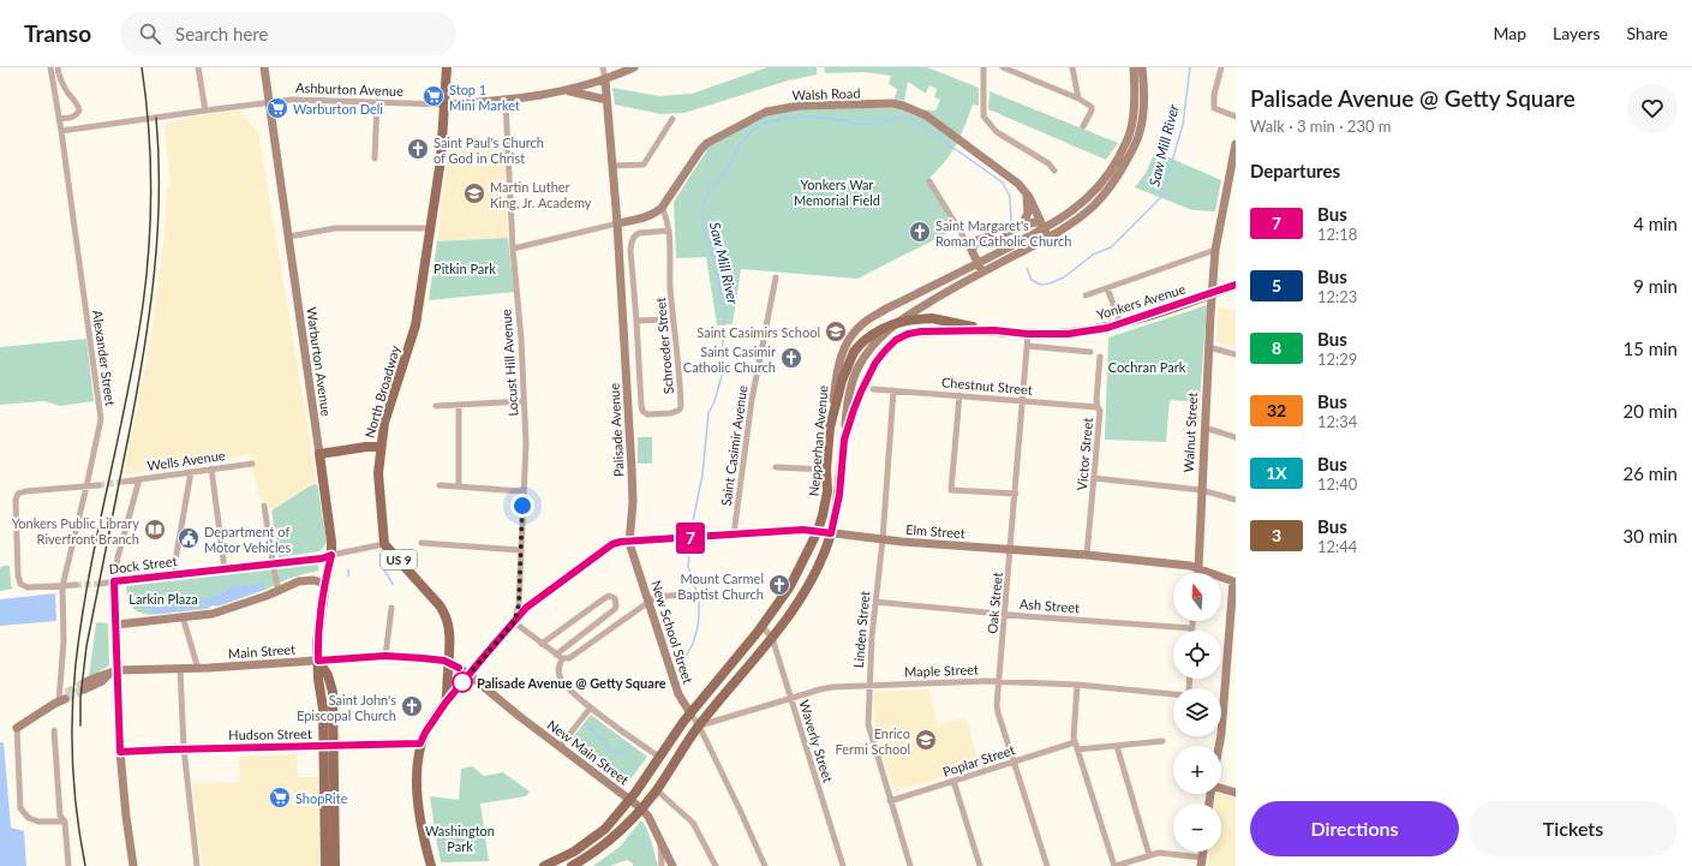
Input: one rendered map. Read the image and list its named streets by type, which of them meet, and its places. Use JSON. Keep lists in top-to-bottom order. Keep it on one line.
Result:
{"streets":{"main road":["Yonkers Avenue","Warburton Avenue","North Broadway","Nepperhan Avenue","US 9"],"street":["Ashburton Avenue","Walsh Road","Schroeder Street","Alexander Street","Locust Hill Avenue","Chestnut Street","Palisade Avenue","Walnut Street","Saint Casimir Avenue","Victor Street","Wells Avenue","Elm Street","Dock Street","Oak Street","Ash Street","Linden Street","New School Street","Main Street","Maple Street","Hudson Street","Waverly Street","New Main Street","Poplar Street"]},"crossings":[["Ashburton Avenue","Alexander Street"],["Ashburton Avenue","Warburton Avenue"],["Ashburton Avenue","Locust Hill Avenue"],["Ashburton Avenue","North Broadway"],["Ashburton Avenue","Palisade Avenue"],["Walsh Road","Schroeder Street"],["Walsh Road","Palisade Avenue"],["Walsh Road","Nepperhan Avenue"],["Yonkers Avenue","Walnut Street"],["Yonkers Avenue","Nepperhan Avenue"],["Yonkers Avenue","Oak Street"],["Warburton Avenue","Dock Street"],["Warburton Avenue","Main Street"],["Warburton Avenue","Hudson Street"],["Chestnut Street","Victor Street"],["Chestnut Street","Oak Street"],["Chestnut Street","Linden Street"],["North Broadway","US 9"],["Palisade Avenue","Elm Street"],["Palisade Avenue","New School Street"],["Walnut Street","Elm Street"],["Nepperhan Avenue","Elm Street"],["Nepperhan Avenue","New School Street"],["Nepperhan Avenue","Maple Street"],["Nepperhan Avenue","Waverly Street"],["Nepperhan Avenue","New Main Street"],["Saint Casimir Avenue","Elm Street"],["Victor Street","Elm Street"],["Elm Street","Oak Street"],["Elm Street","Linden Street"],["Elm Street","New School Street"],["US 9","Main Street"],["US 9","Hudson Street"],["Oak Street","Ash Street"],["Oak Street","Maple Street"],["Oak Street","Poplar Street"],["Ash Street","Linden Street"],["Linden Street","Maple Street"],["Linden Street","Poplar Street"],["New School Street","Maple Street"],["Main Street","New Main Street"],["Maple Street","Waverly Street"]],"water":["Saw Mill River"],"parks":["Yonkers War Memorial Field","Pitkin Park","Cochran Park","Larkin Plaza","Washington Park"],"places":{"supermarket":["Stop 1 Mini Market","Warburton Deli","ShopRite"],"church":["Saint Paul's Church of God in Christ","Saint Margaret's Roman Catholic Church","Saint Casimir Catholic Church","Mount Carmel Baptist Church","Saint John's Episcopal Church"],"school or university":["Martin Luther King, Jr. Academy","Saint Casimirs School","Enrico Fermi School"],"library":["Yonkers Public Library Riverfront Branch"],"public building":["Department of Motor Vehicles"],"other":["Palisade Avenue @ Getty Square"]},"lines":["bus line 7"],"north":"top","page":{"header":"Transo","search":"Search here","nav":["Map","Layers","Share"],"on_map":"7","heading":[["Palisade Avenue @ Getty Square","Walk · 3 min · 230 m"],"Departures"],"list":[{"mark":"7","name":"Bus","note":"12:18","value":"4 min"},{"mark":"5","name":"Bus","note":"12:23","value":"9 min"},{"mark":"8","name":"Bus","note":"12:29","value":"15 min"},{"mark":"32","name":"Bus","note":"12:34","value":"20 min"},{"mark":"1X","name":"Bus","note":"12:40","value":"26 min"},{"mark":"3","name":"Bus","note":"12:44","value":"30 min"}],"map_buttons":["+","−"],"buttons":["Directions","Tickets"]}}
